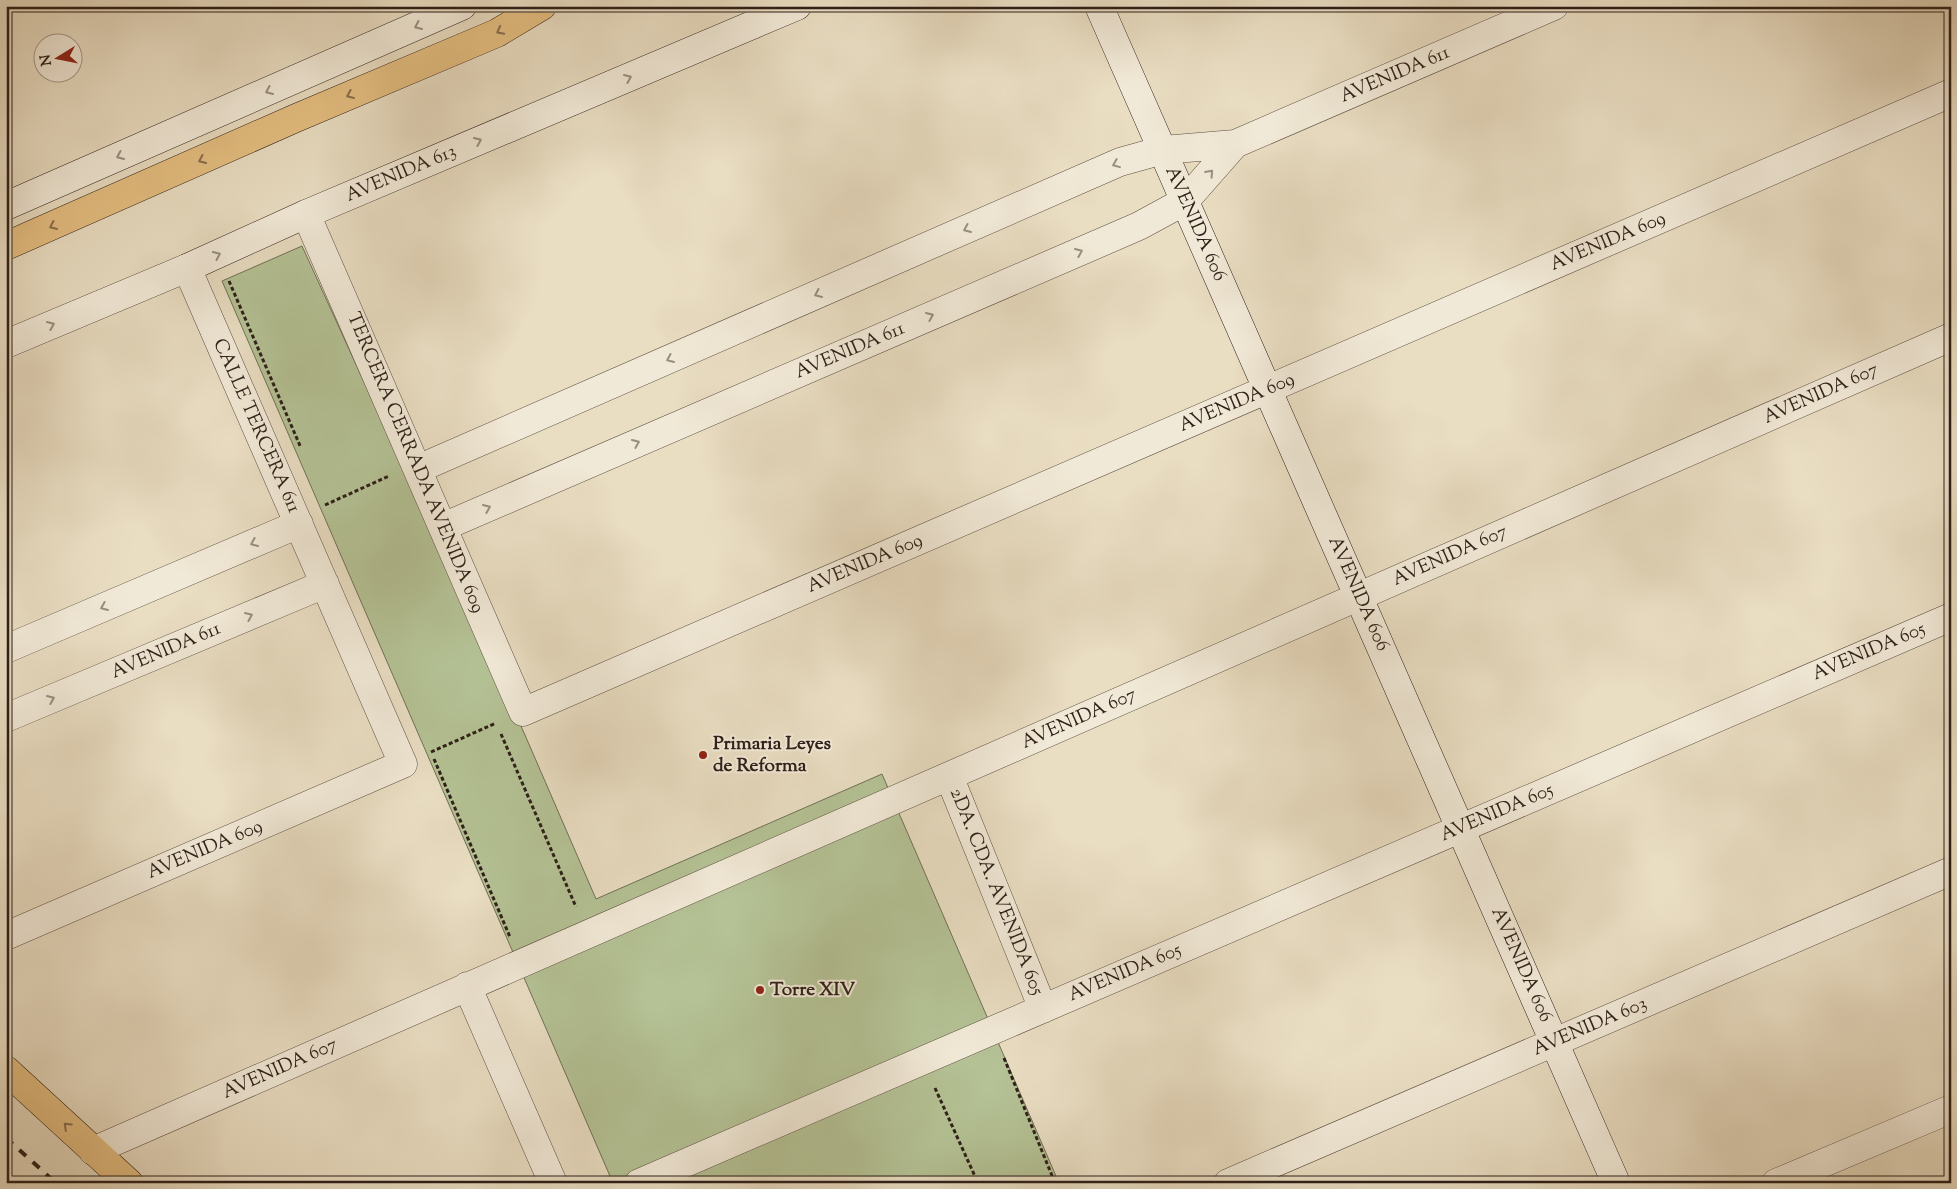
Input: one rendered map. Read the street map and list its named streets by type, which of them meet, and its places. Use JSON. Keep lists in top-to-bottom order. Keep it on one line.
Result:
{"streets":{"street":["AVENIDA 611","AVENIDA 613","AVENIDA 606","AVENIDA 609","AVENIDA 607","CALLE TERCERA 611","TERCERA CERRADA AVENIDA 609","AVENIDA 605","2DA. CDA. AVENIDA 605","AVENIDA 603"]},"crossings":[["AVENIDA 611","AVENIDA 606"],["AVENIDA 611","CALLE TERCERA 611"],["AVENIDA 611","TERCERA CERRADA AVENIDA 609"],["AVENIDA 613","CALLE TERCERA 611"],["AVENIDA 613","TERCERA CERRADA AVENIDA 609"],["AVENIDA 606","AVENIDA 609"],["AVENIDA 606","AVENIDA 607"],["AVENIDA 606","AVENIDA 605"],["AVENIDA 606","AVENIDA 603"],["AVENIDA 609","CALLE TERCERA 611"],["AVENIDA 609","TERCERA CERRADA AVENIDA 609"],["AVENIDA 607","2DA. CDA. AVENIDA 605"],["AVENIDA 605","2DA. CDA. AVENIDA 605"]],"places":["Primaria Leyes de Reforma","Torre XIV"],"north":"left"}
